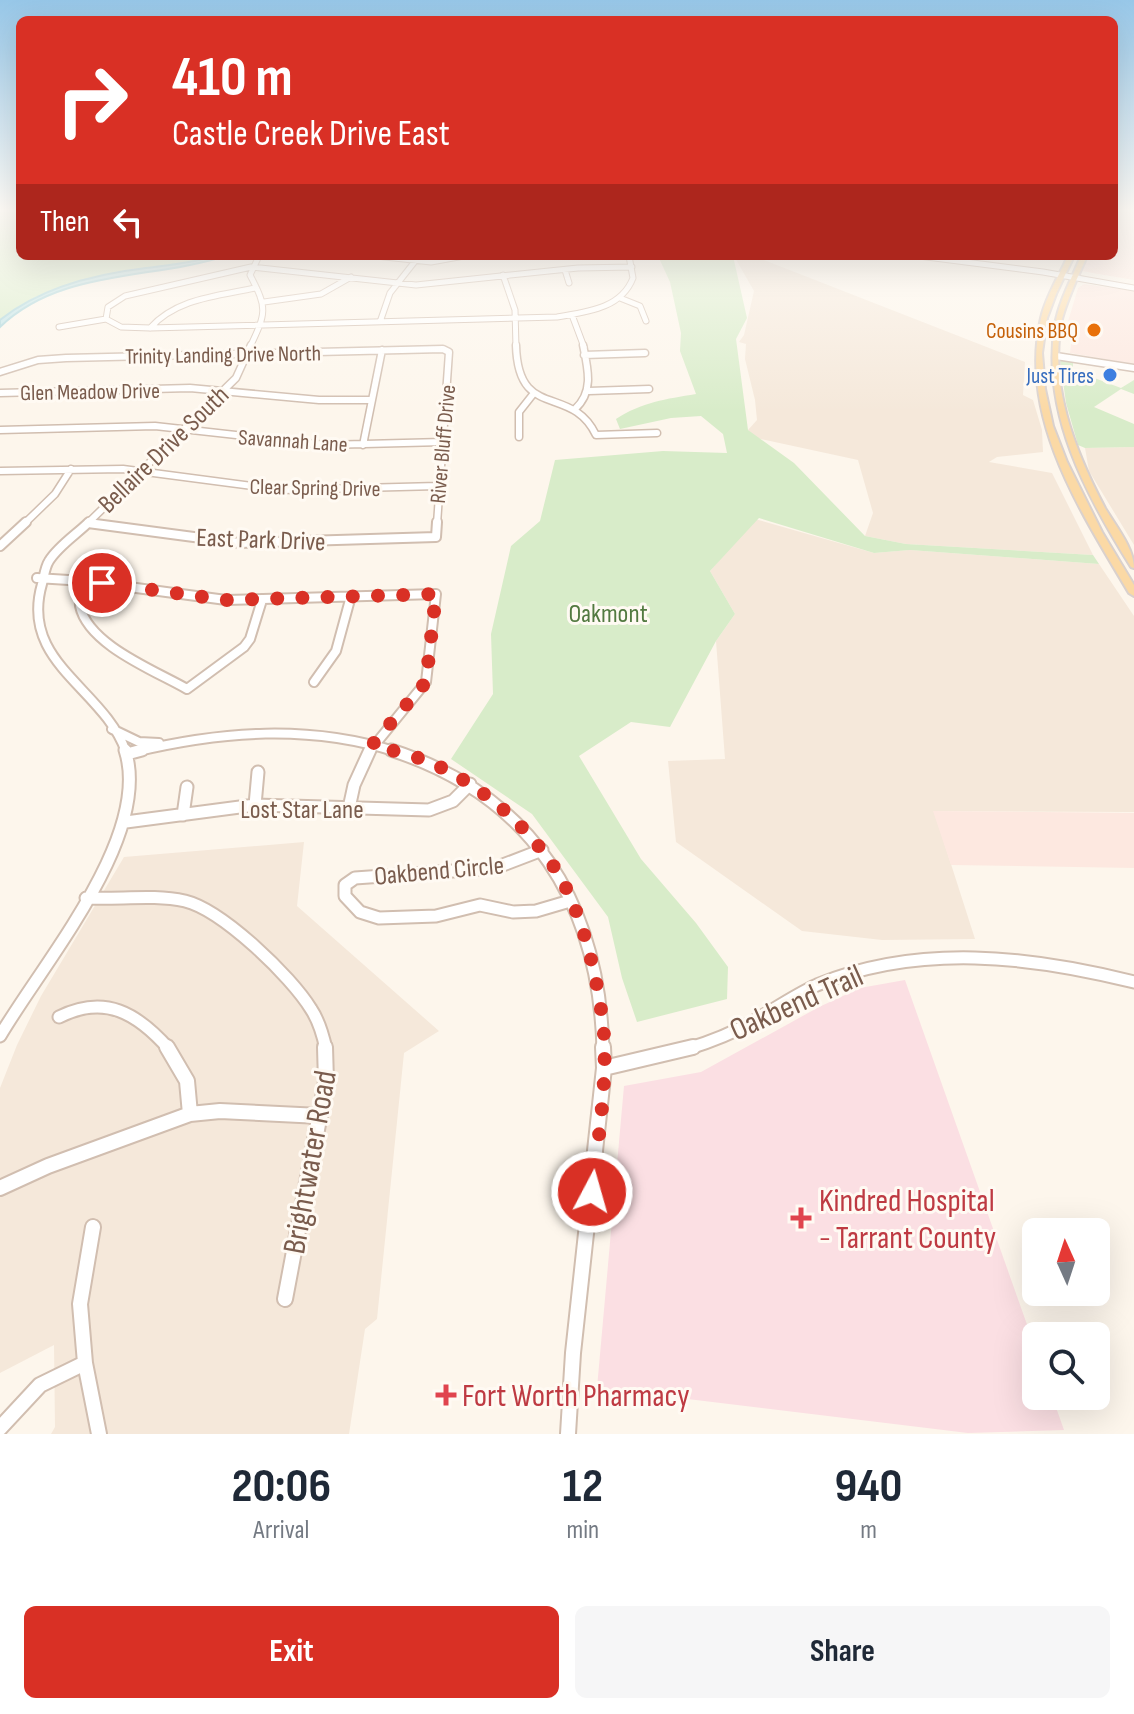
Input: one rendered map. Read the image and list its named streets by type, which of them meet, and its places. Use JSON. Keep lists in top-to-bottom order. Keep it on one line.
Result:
{"streets":{"street":["Trinity Landing Drive North","Glen Meadow Drive","Savannah Lane","River Bluff Drive","Bellaire Drive South","Clear Spring Drive","East Park Drive","Lost Star Lane","Oakbend Circle","Oakbend Trail","Brightwater Road"]},"crossings":[["Trinity Landing Drive North","River Bluff Drive"],["Trinity Landing Drive North","Bellaire Drive South"],["Glen Meadow Drive","Bellaire Drive South"],["Savannah Lane","River Bluff Drive"],["Savannah Lane","Bellaire Drive South"],["River Bluff Drive","Clear Spring Drive"],["River Bluff Drive","East Park Drive"],["Bellaire Drive South","Clear Spring Drive"],["Bellaire Drive South","East Park Drive"]],"parks":["Oakmont"],"places":{"other":["Cousins BBQ","Just Tires"],"health":["Kindred Hospital - Tarrant County","Fort Worth Pharmacy"]},"north":"top","page":{"turn":["410 m","Castle Creek Drive East"],"then":"Then","eta":["20:06","Arrival","12","min","940","m"],"buttons":["Exit","Share"]}}
